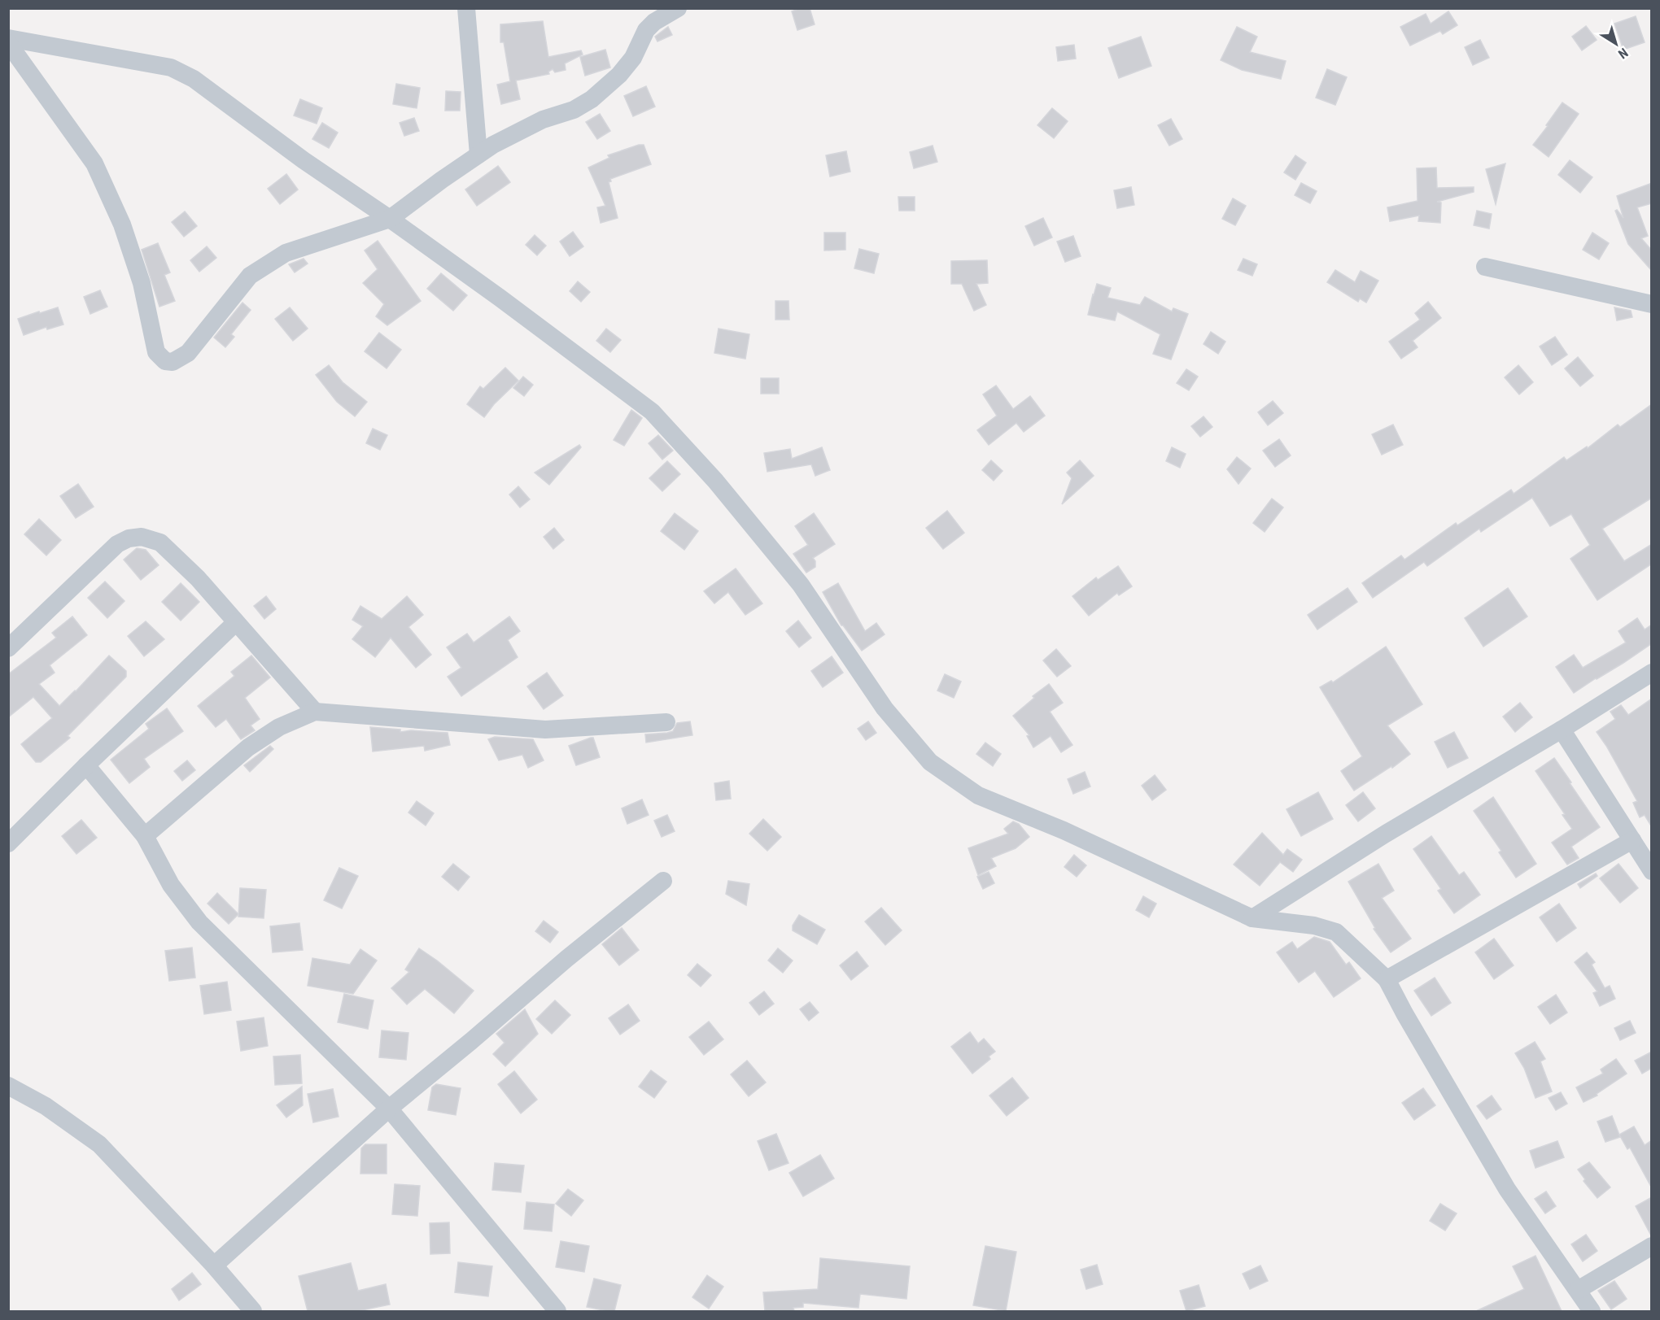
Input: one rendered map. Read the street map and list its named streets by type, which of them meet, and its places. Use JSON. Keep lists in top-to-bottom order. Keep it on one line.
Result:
{"north":"bottom right"}
